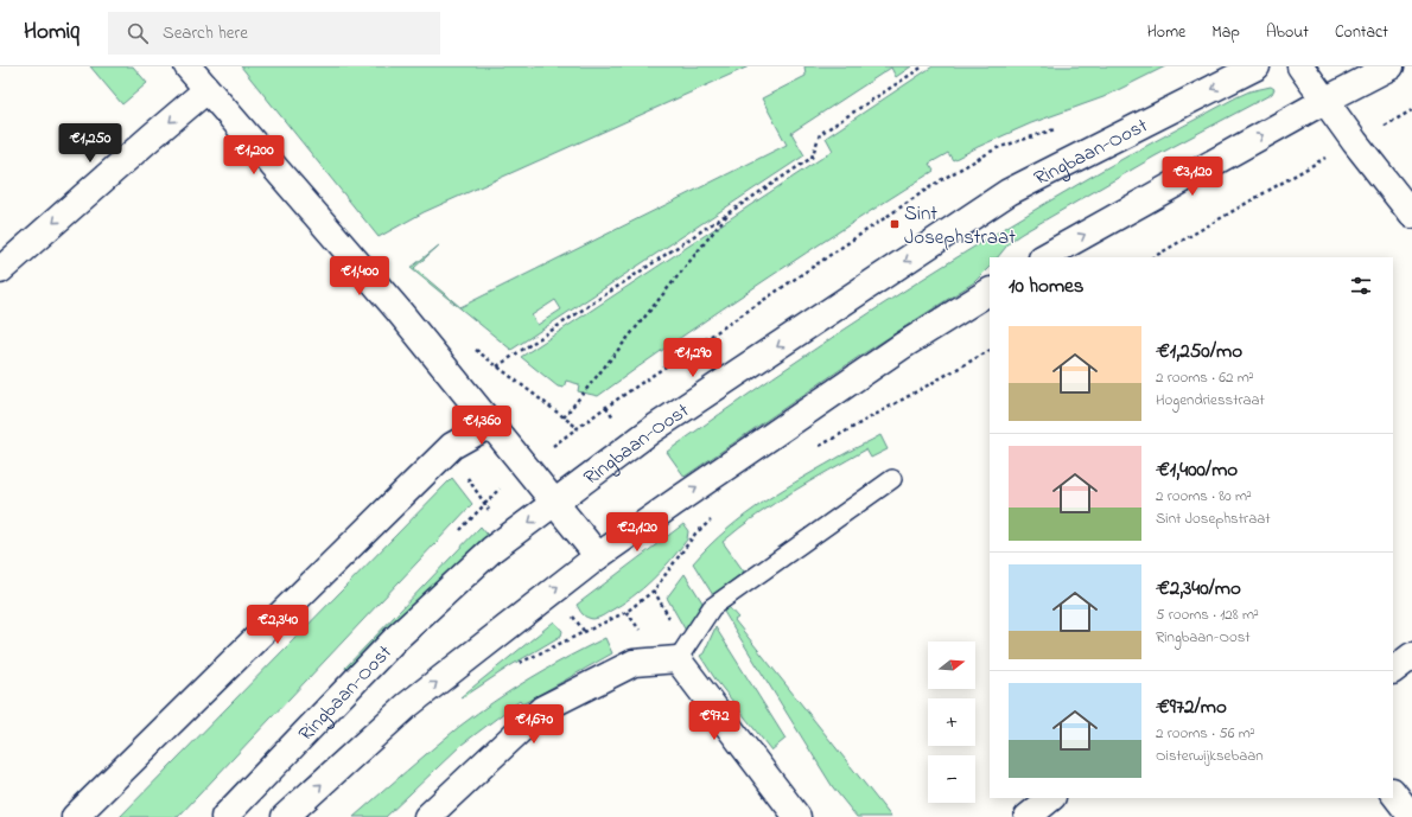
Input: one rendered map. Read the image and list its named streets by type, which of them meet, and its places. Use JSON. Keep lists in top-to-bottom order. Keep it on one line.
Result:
{"streets":{"main road":["Ringbaan-Oost"]},"places":{"transit":["Sint Josephstraat"]},"north":"right","page":{"header":"Homiq","search":"Search here","nav":["Home","Map","About","Contact"],"price":["€1,250","€1,200","€3,120","€1,400","€1,290","€1,360","€2,120","€2,340","€972","€1,670"],"heading":"10 homes","list":[{"name":"€1,250/mo","note":"2 rooms · 62 m² · Hogendriesstraat"},{"name":"€1,400/mo","note":"2 rooms · 80 m² · Sint Josephstraat"},{"name":"€2,340/mo","note":"5 rooms · 128 m² · Ringbaan-Oost"},{"name":"€972/mo","note":"2 rooms · 56 m² · Oisterwijksebaan"}],"map_buttons":["+","−"]}}
